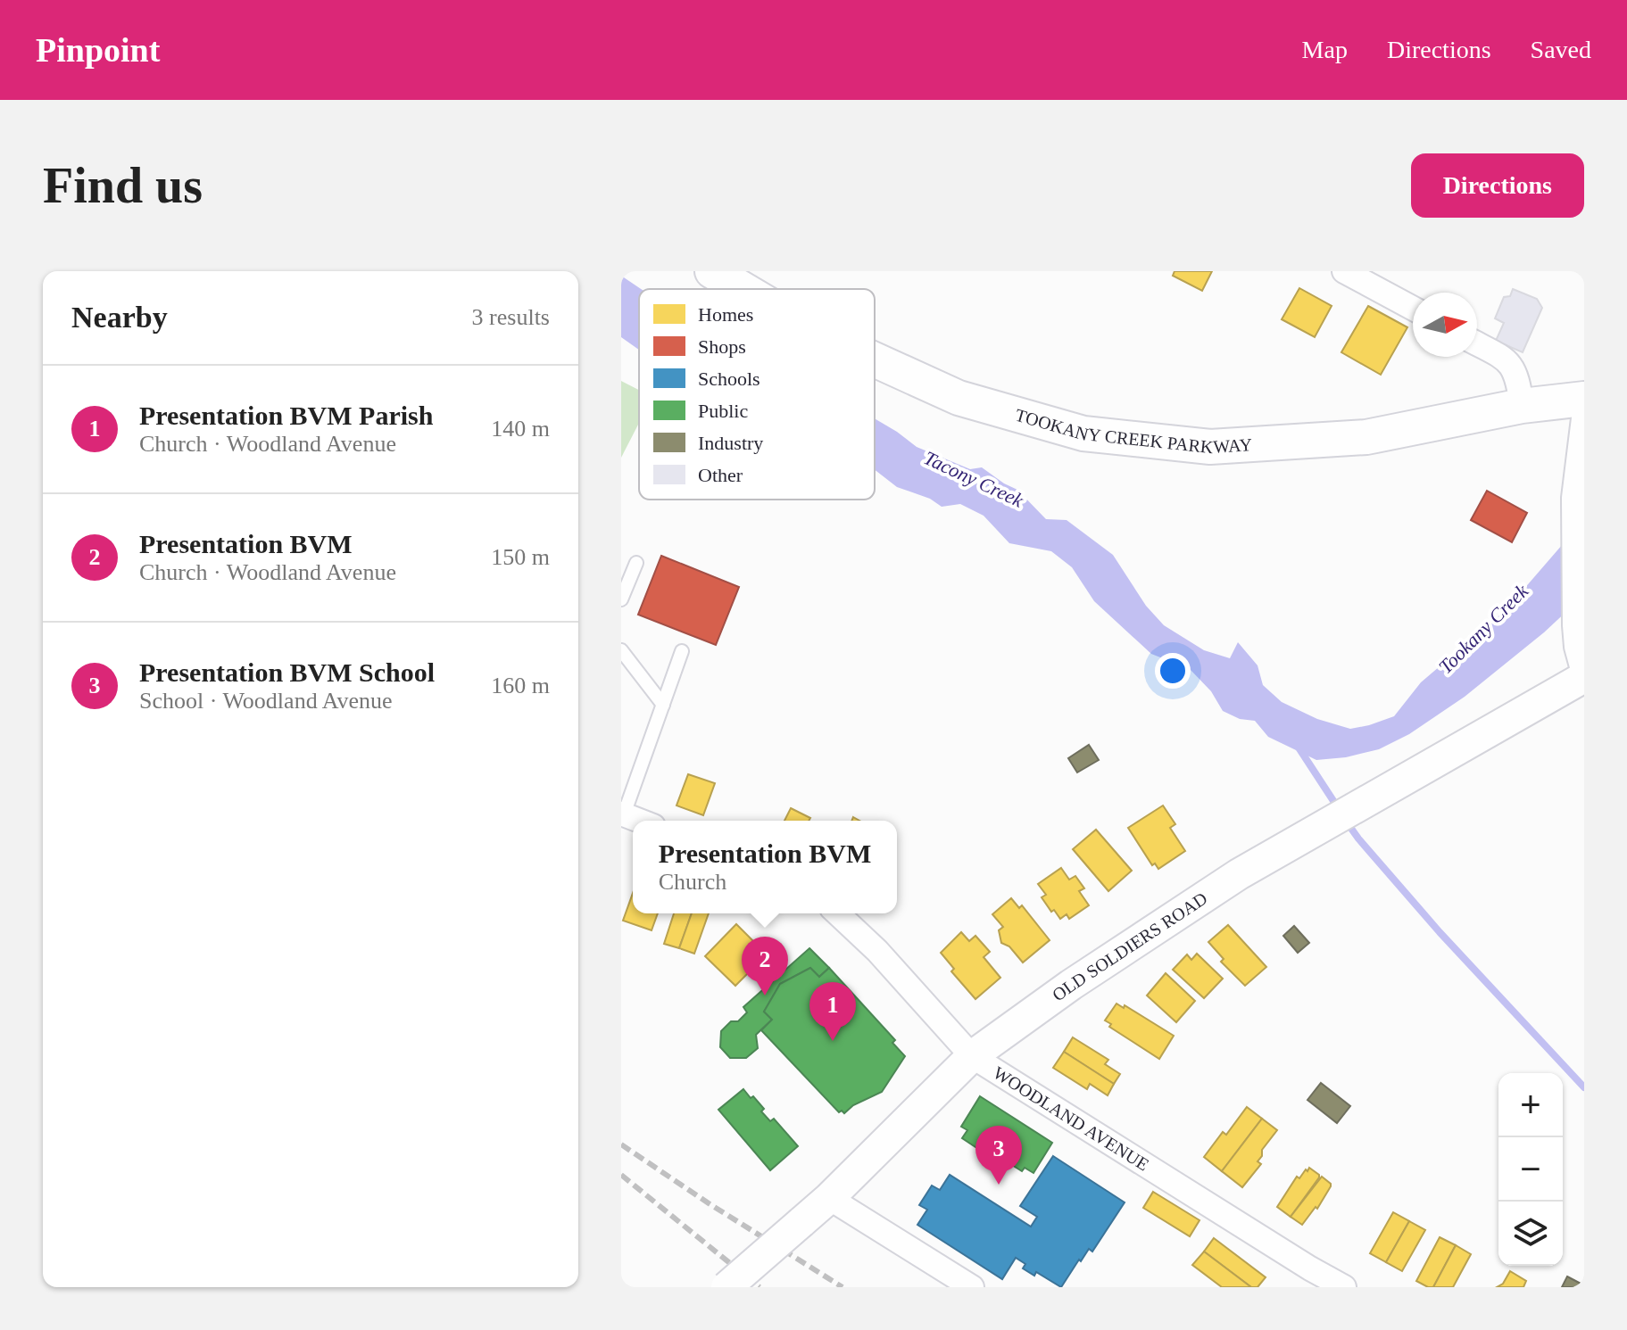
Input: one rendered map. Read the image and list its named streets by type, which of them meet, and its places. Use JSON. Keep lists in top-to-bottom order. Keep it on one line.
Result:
{"streets":{"main road":["TOOKANY CREEK PARKWAY"],"street":["OLD SOLDIERS ROAD","WOODLAND AVENUE"]},"crossings":[["OLD SOLDIERS ROAD","WOODLAND AVENUE"]],"water":["Tacony Creek","Tookany Creek"],"legend":["Homes","Shops","Schools","Public","Industry","Other"],"north":"right","page":{"header":"Pinpoint","nav":["Map","Directions","Saved"],"buttons":"Directions","title":"Find us","heading":["Nearby","3 results"],"list":[{"mark":"1","name":"Presentation BVM Parish","note":"Church · Woodland Avenue","value":"140 m"},{"mark":"2","name":"Presentation BVM","note":"Church · Woodland Avenue","value":"150 m"},{"mark":"3","name":"Presentation BVM School","note":"School · Woodland Avenue","value":"160 m"}],"popup":["Presentation BVM","Church"],"pins":["2","1","3"],"map_buttons":["+","−"]}}
